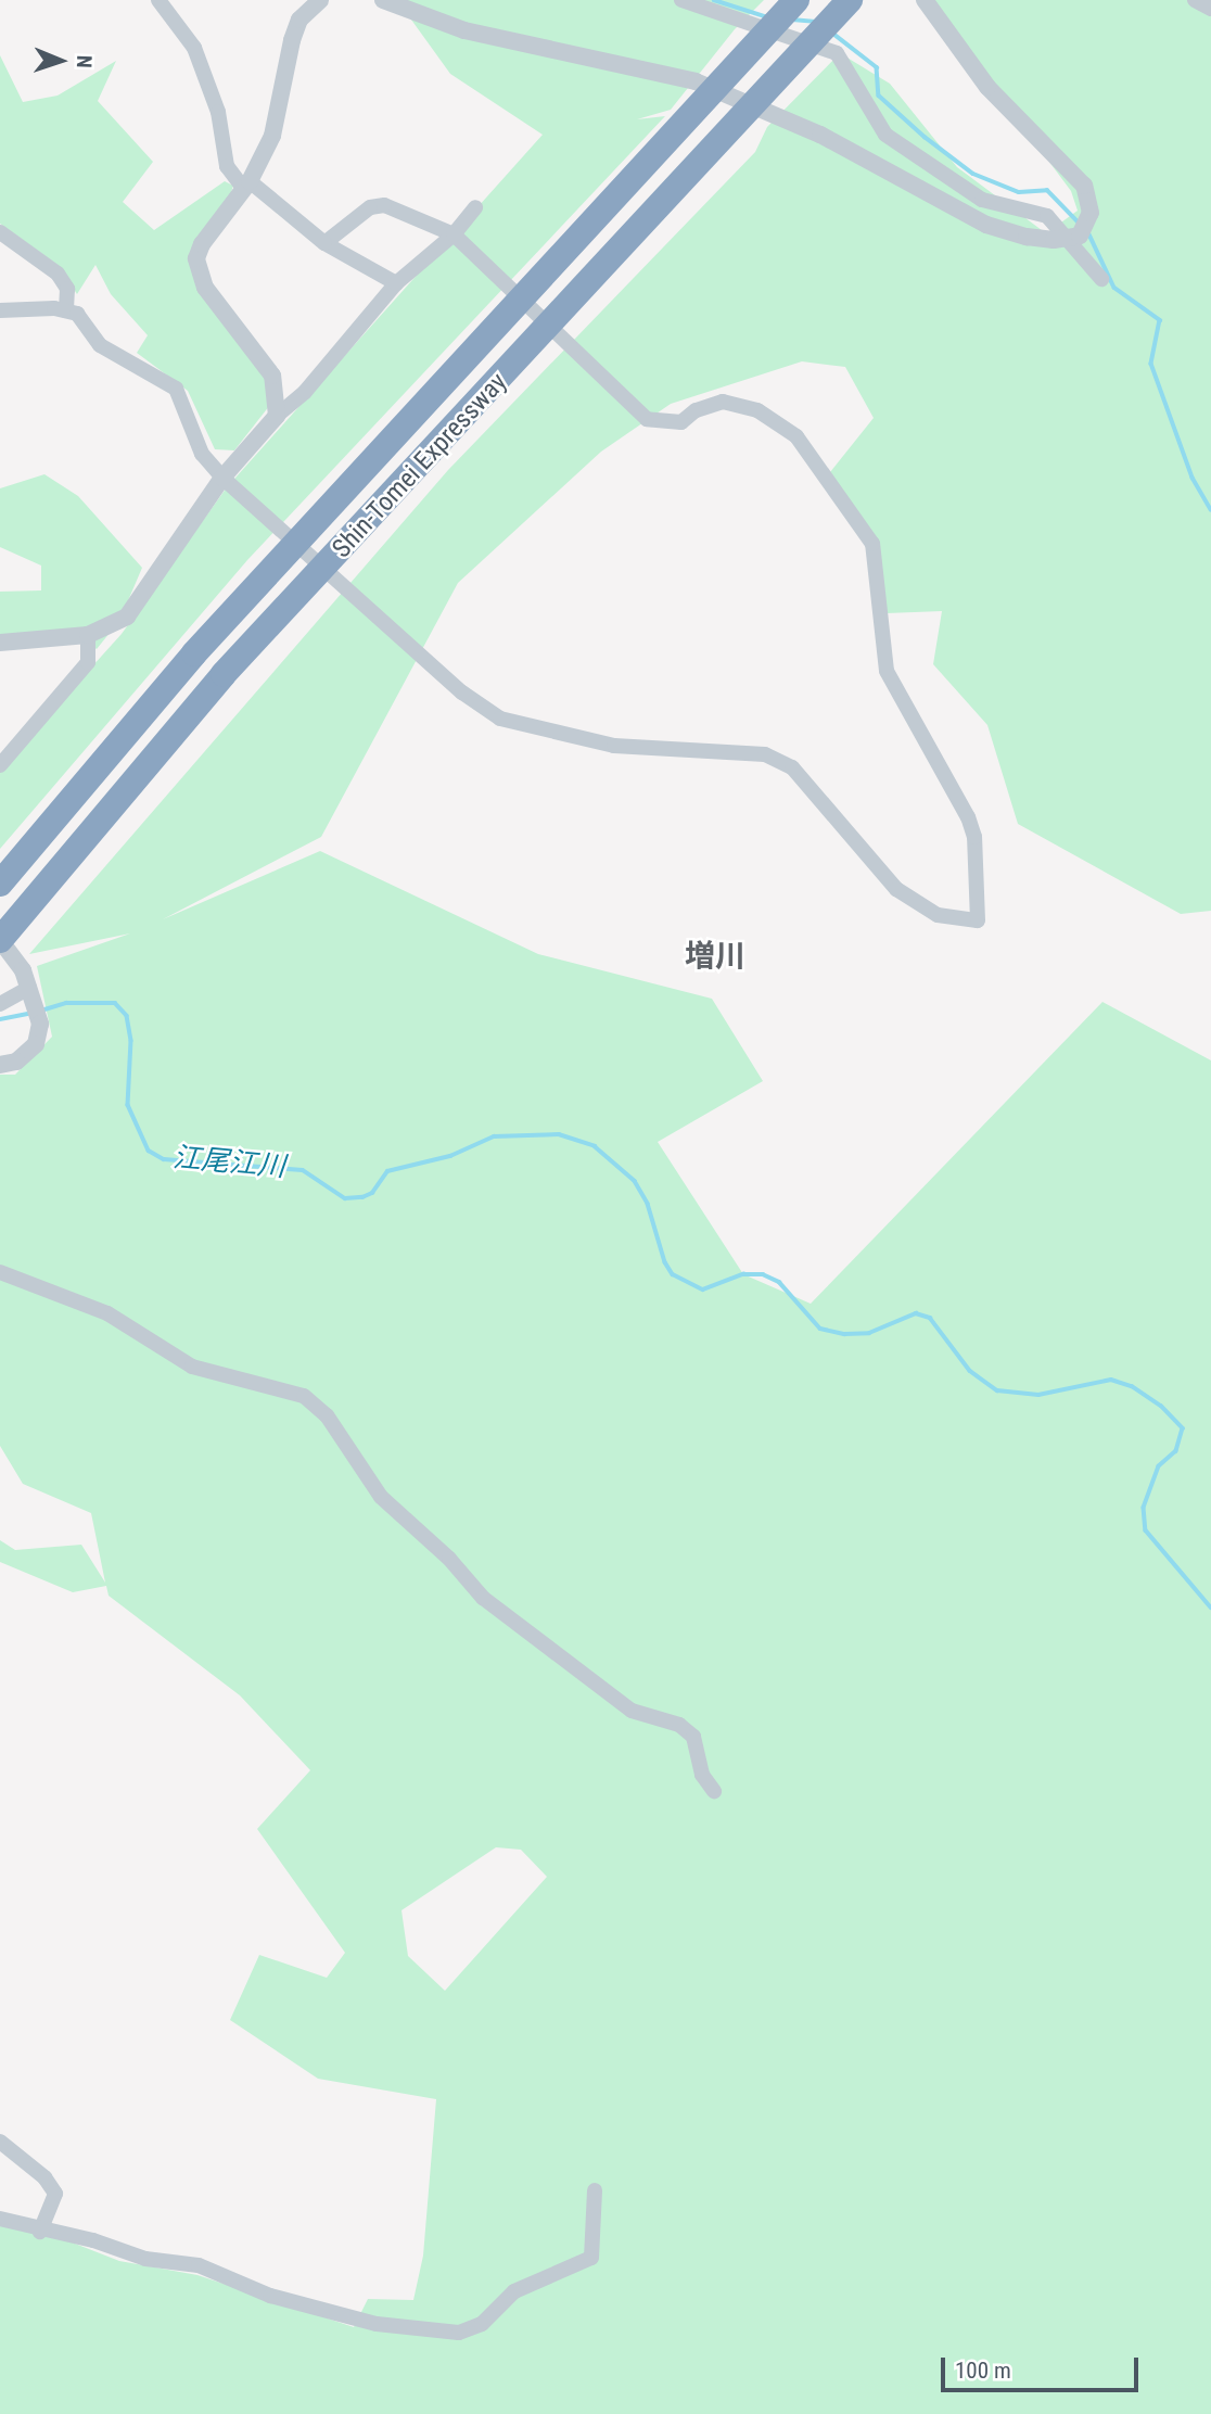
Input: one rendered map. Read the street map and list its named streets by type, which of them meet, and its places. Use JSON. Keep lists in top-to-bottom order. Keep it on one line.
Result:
{"streets":{"highway":["Shin-Tomei Expressway"]},"districts":["増川"],"water":["江尾江川"],"scale_bar":"100 m","north":"right"}
